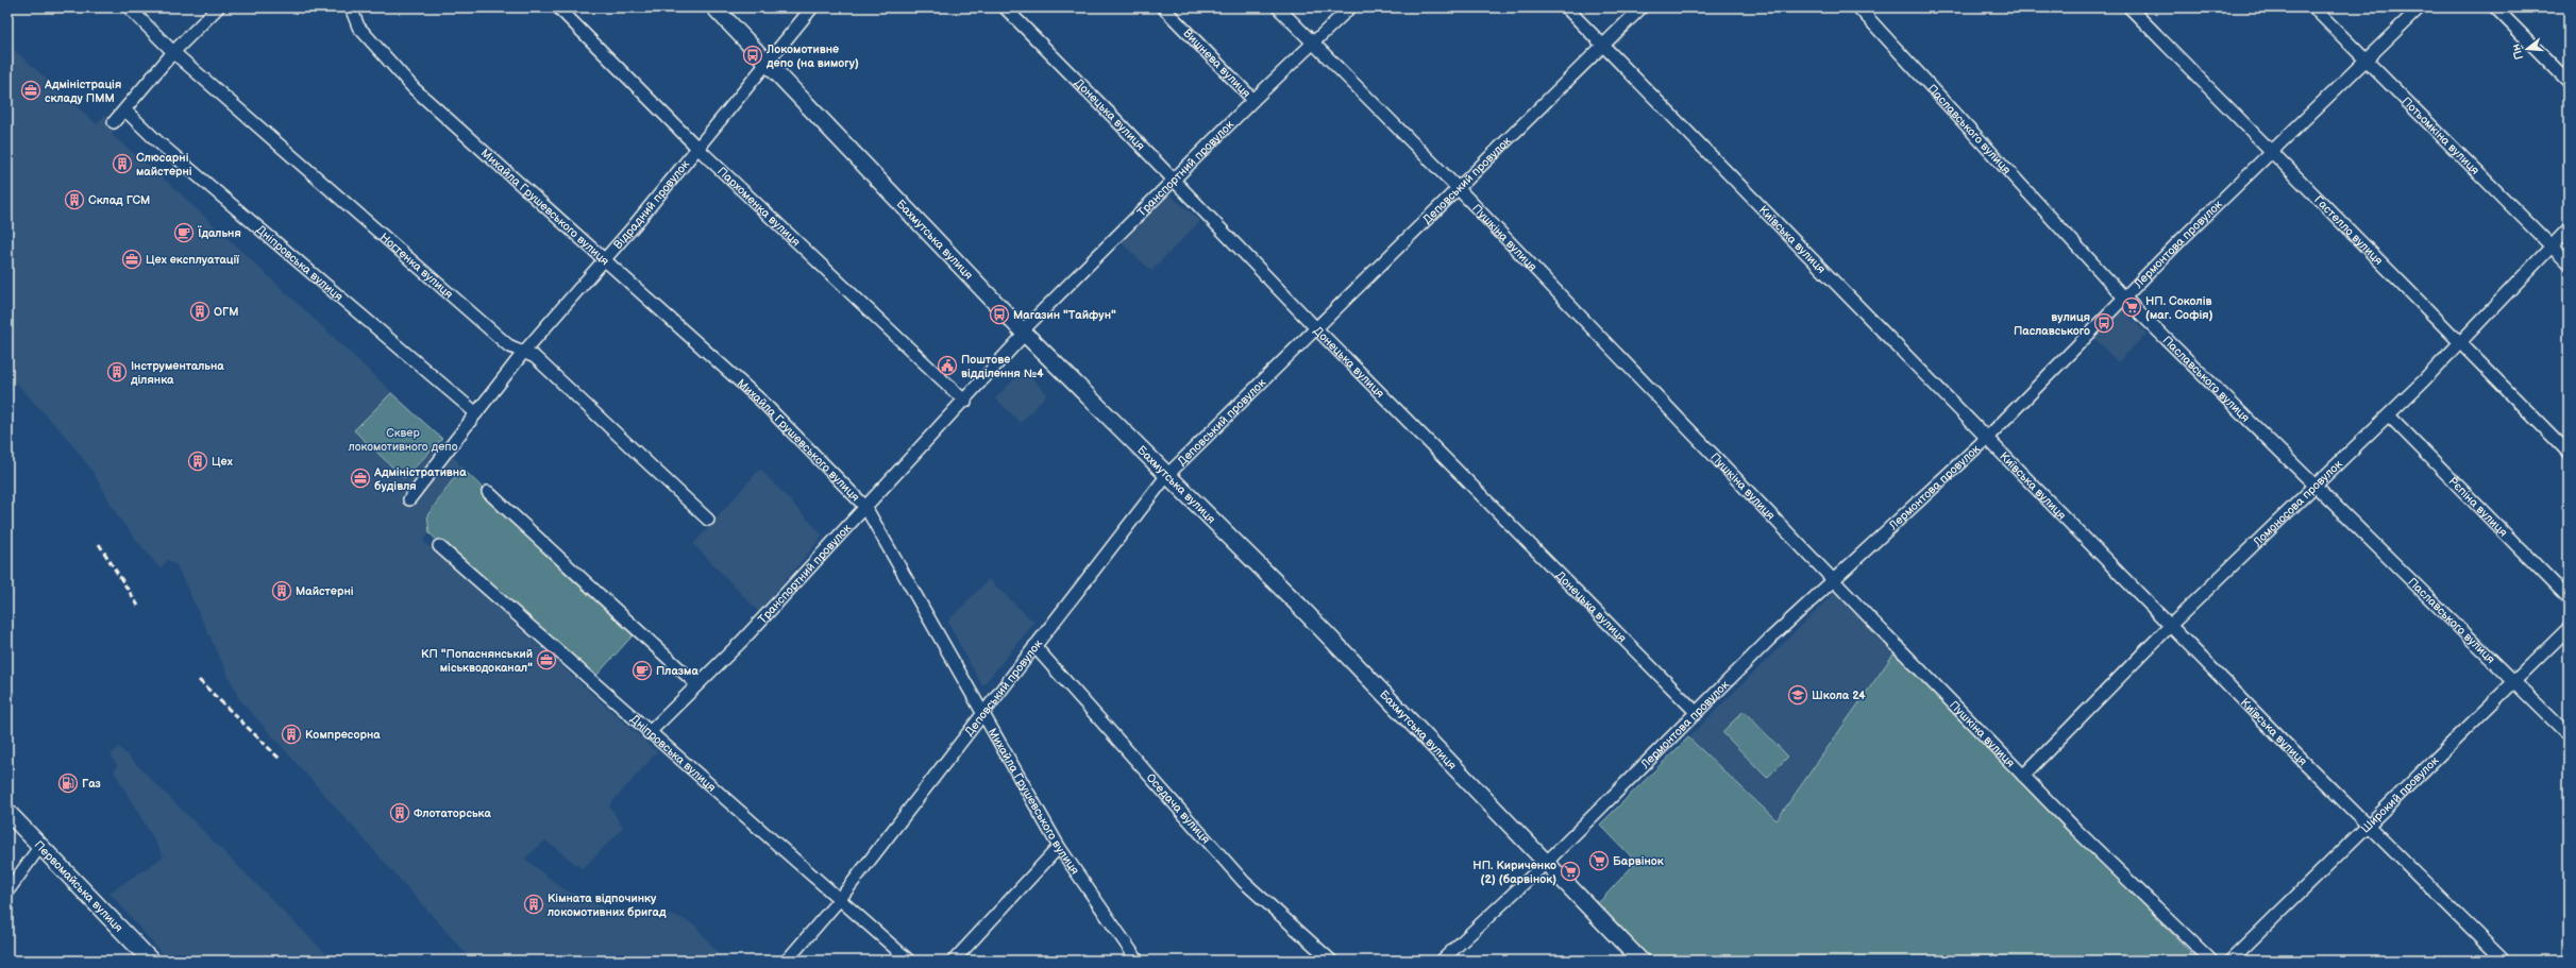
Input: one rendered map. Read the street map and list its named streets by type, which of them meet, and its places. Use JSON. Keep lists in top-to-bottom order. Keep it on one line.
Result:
{"streets":{"street":["Вишнева вулиця","Донецька вулиця","Паславського вулиця","Потьомкіна вулиця","Транспортний провулок","Деповський провулок","Відрадний провулок","Михайла Грушевського вулиця","Пархоменка вулиця","Гастелло вулиця","Пушкіна вулиця","Бахмутська вулиця","Київська вулиця","Лермонтова провулок","Дніпровська вулиця","Ногтенка вулиця","Ломоносова провулок","Рєпіна вулиця","Широкий провулок","Оседача вулиця","Первомайська вулиця"]},"crossings":[["Вишнева вулиця","Транспортний провулок"],["Донецька вулиця","Транспортний провулок"],["Донецька вулиця","Деповський провулок"],["Донецька вулиця","Лермонтова провулок"],["Паславського вулиця","Лермонтова провулок"],["Паславського вулиця","Ломоносова провулок"],["Паславського вулиця","Широкий провулок"],["Потьомкіна вулиця","Лермонтова провулок"],["Потьомкіна вулиця","Ломоносова провулок"],["Транспортний провулок","Михайла Грушевського вулиця"],["Транспортний провулок","Пархоменка вулиця"],["Транспортний провулок","Пушкіна вулиця"],["Транспортний провулок","Бахмутська вулиця"],["Транспортний провулок","Дніпровська вулиця"],["Деповський провулок","Михайла Грушевського вулиця"],["Деповський провулок","Пушкіна вулиця"],["Деповський провулок","Бахмутська вулиця"],["Деповський провулок","Київська вулиця"],["Деповський провулок","Дніпровська вулиця"],["Деповський провулок","Оседача вулиця"],["Відрадний провулок","Михайла Грушевського вулиця"],["Відрадний провулок","Пархоменка вулиця"],["Відрадний провулок","Бахмутська вулиця"],["Відрадний провулок","Дніпровська вулиця"],["Відрадний провулок","Ногтенка вулиця"],["Гастелло вулиця","Лермонтова провулок"],["Гастелло вулиця","Ломоносова провулок"],["Пушкіна вулиця","Лермонтова провулок"],["Пушкіна вулиця","Ломоносова провулок"],["Бахмутська вулиця","Лермонтова провулок"],["Київська вулиця","Лермонтова провулок"],["Київська вулиця","Ломоносова провулок"],["Київська вулиця","Широкий провулок"],["Ломоносова провулок","Рєпіна вулиця"]],"parks":["Сквер локомотивного депо"],"places":{"bus stop":["Локомотивне депо (на вимогу)","Магазин \"Тайфун\"","вулиця Паславського"],"office":["Адміністрація складу ПММ","Цех експлуатації","Адміністративна будівля","КП \"Попаснянський міськводоканал\""],"building":["Слюсарні майстерні","Склад ГСМ","ОГМ","Інструментальна ділянка","Цех","Майстерні","Компресорна","Флотаторська","Кімната відпочинку локомотивних бригад"],"cafe":["Їдальня","Плазма"],"supermarket":["НП. Соколів (маг. Софія)","Барвінок","НП. Кириченко (2) (барвінок)"],"public building":["Поштове відділення №4"],"school or university":["Школа 24"],"fuel station":["Газ"]},"north":"left"}
